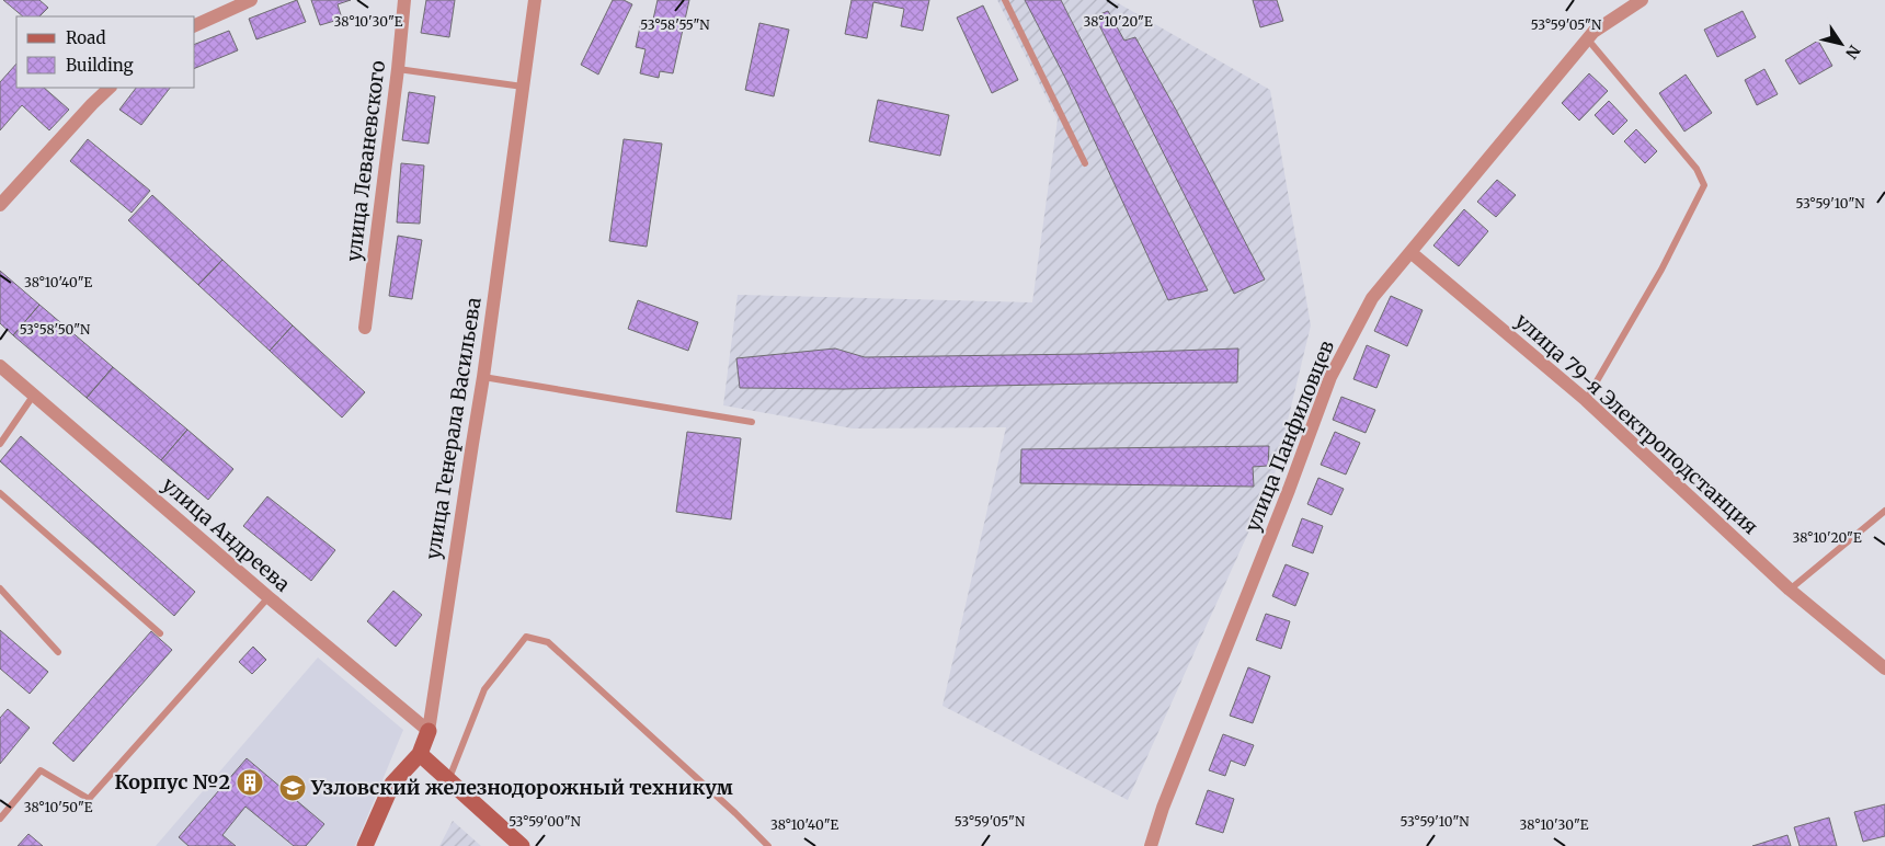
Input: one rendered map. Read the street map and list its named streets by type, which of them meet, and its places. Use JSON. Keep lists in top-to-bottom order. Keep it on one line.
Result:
{"streets":{"main road":["улица Генерала Васильева"],"street":["улица Леваневского","улица 79-я Электроподстанция","улица Панфиловцев","улица Андреева"]},"crossings":[["улица 79-я Электроподстанция","улица Панфиловцев"],["улица Генерала Васильева","улица Андреева"]],"places":{"building":["Корпус №2"],"school or university":["Узловский железнодорожный техникум"]},"legend":["Road","Building"],"north":"bottom right","coordinates":["38°10'30\"E","38°10'20\"E","53°58'55\"N","53°59'05\"N","53°59'10\"N","38°10'40\"E","53°58'50\"N","38°10'50\"E","53°59'00\"N"]}
